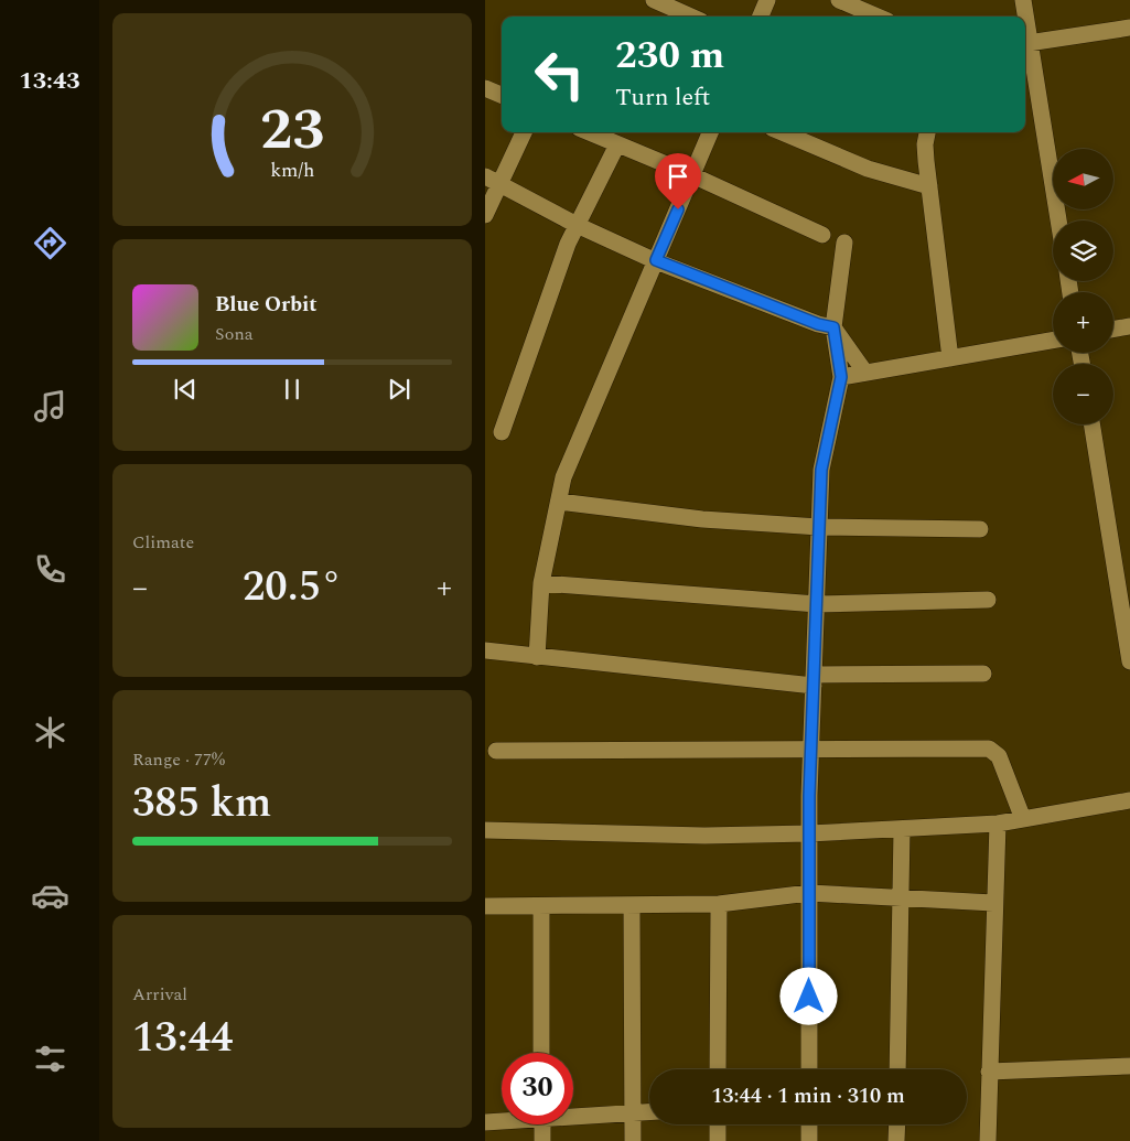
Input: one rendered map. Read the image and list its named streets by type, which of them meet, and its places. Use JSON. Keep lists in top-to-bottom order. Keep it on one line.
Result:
{"north":"left","page":{"tabs":"13:43","turn":["230 m","Turn left"],"map_buttons":["+","−"],"song":["Blue Orbit","Sona"],"tile":["Climate",["Range · 77%","385 km"],["Arrival","13:44"]],"heat":["−","20.5°","+"],"limit":"30","trip":"13:44 · 1 min · 310 m","gauge":["23","km/h"]}}
